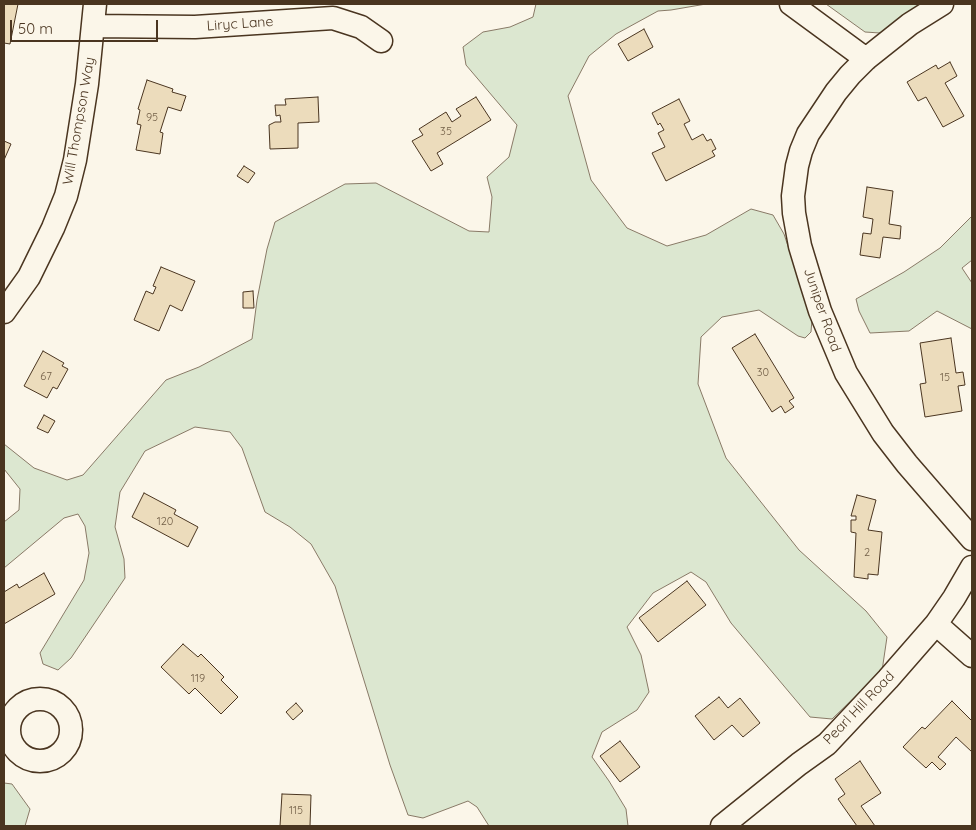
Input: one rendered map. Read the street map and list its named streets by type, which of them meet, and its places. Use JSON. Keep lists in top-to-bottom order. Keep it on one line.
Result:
{"streets":{"street":["Liryc Lane","Will Thompson Way","Juniper Road","Pearl Hill Road"]},"crossings":[["Liryc Lane","Will Thompson Way"]],"house_numbers":["95","35","30","67","15","120","2","119","115"],"scale_bar":"50 m"}
